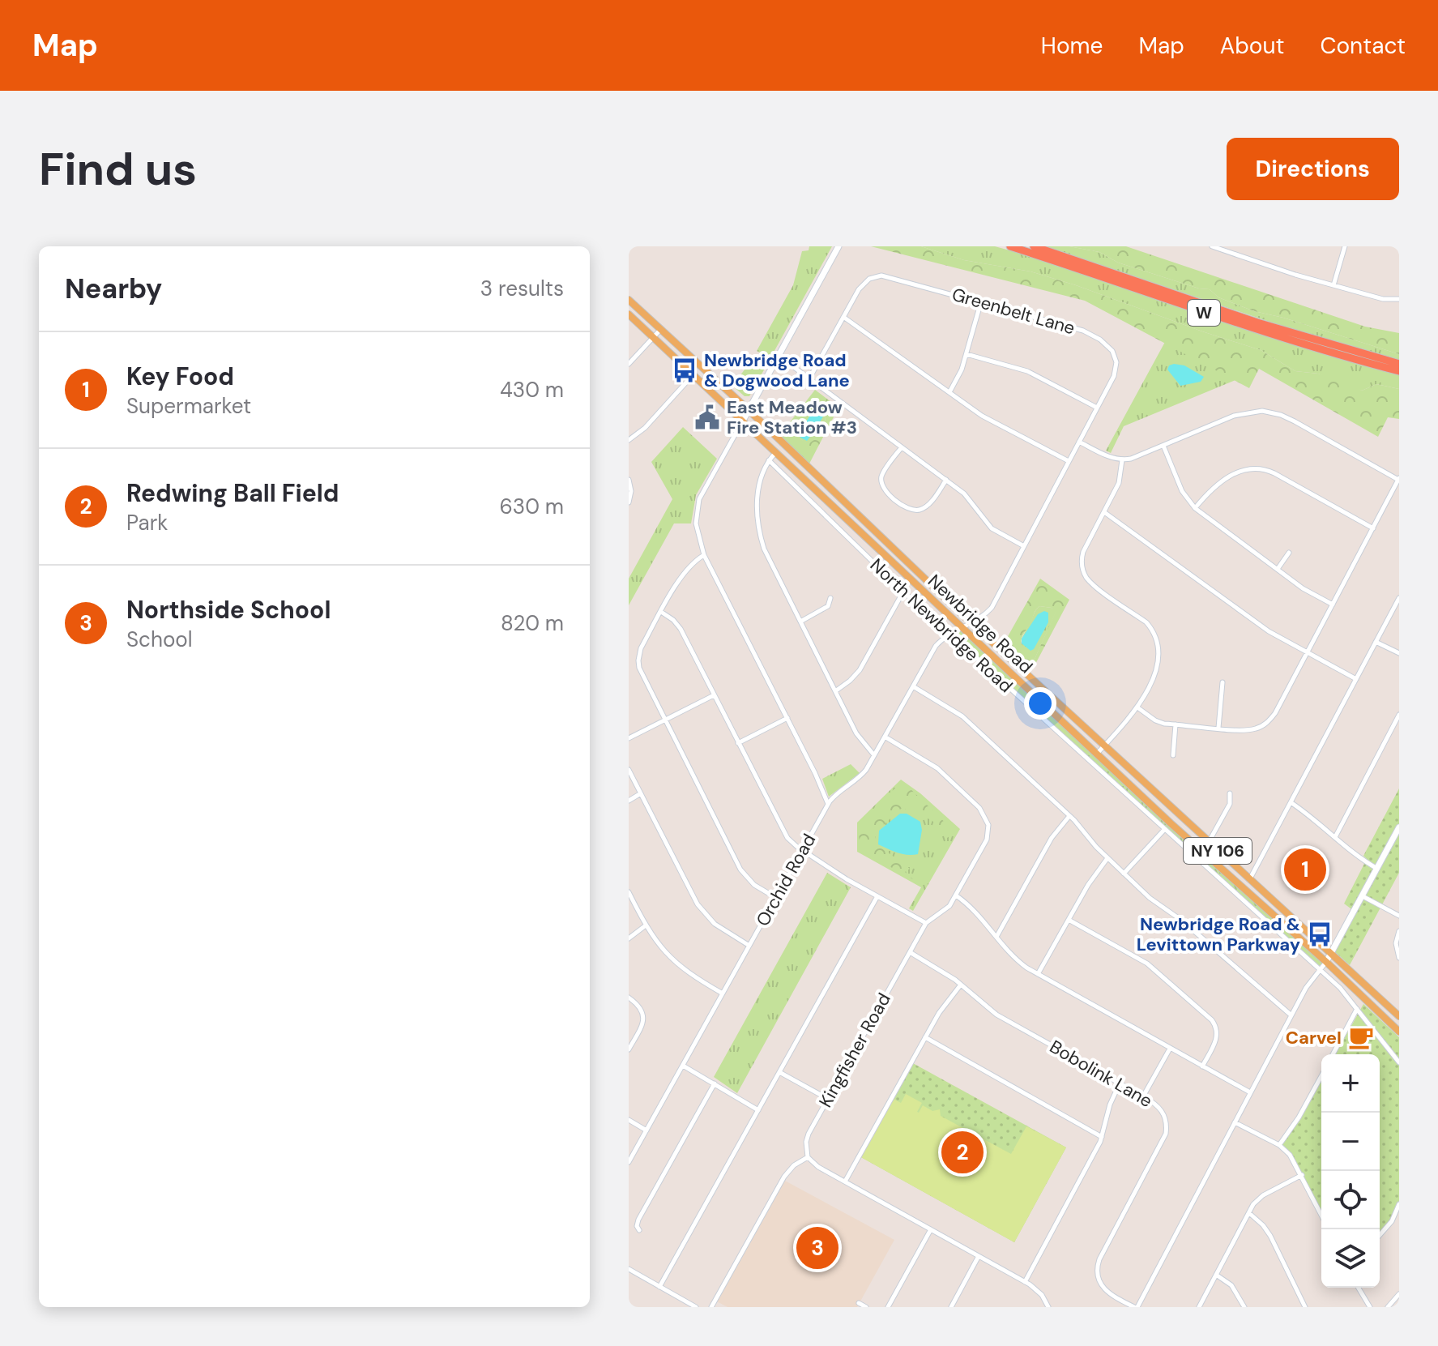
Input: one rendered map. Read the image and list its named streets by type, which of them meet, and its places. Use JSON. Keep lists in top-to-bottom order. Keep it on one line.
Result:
{"streets":{"highway":["W"],"main road":["Newbridge Road","NY 106"],"street":["Greenbelt Lane","North Newbridge Road","Orchid Road","Kingfisher Road","Bobolink Lane"]},"crossings":[["Greenbelt Lane","Newbridge Road"],["Greenbelt Lane","Orchid Road"],["Newbridge Road","Orchid Road"],["North Newbridge Road","Orchid Road"],["Orchid Road","Kingfisher Road"],["Kingfisher Road","Bobolink Lane"]],"places":{"bus stop":["Newbridge Road & Dogwood Lane","Newbridge Road & Levittown Parkway"],"public building":["East Meadow Fire Station #3"],"cafe":["Carvel"]},"page":{"header":"Map","nav":["Home","Map","About","Contact"],"buttons":"Directions","title":"Find us","heading":["Nearby","3 results"],"list":[{"mark":"1","name":"Key Food","note":"Supermarket","value":"430 m"},{"mark":"2","name":"Redwing Ball Field","note":"Park","value":"630 m"},{"mark":"3","name":"Northside School","note":"School","value":"820 m"}],"pins":["1","2","3"],"map_buttons":["+","−"]}}
